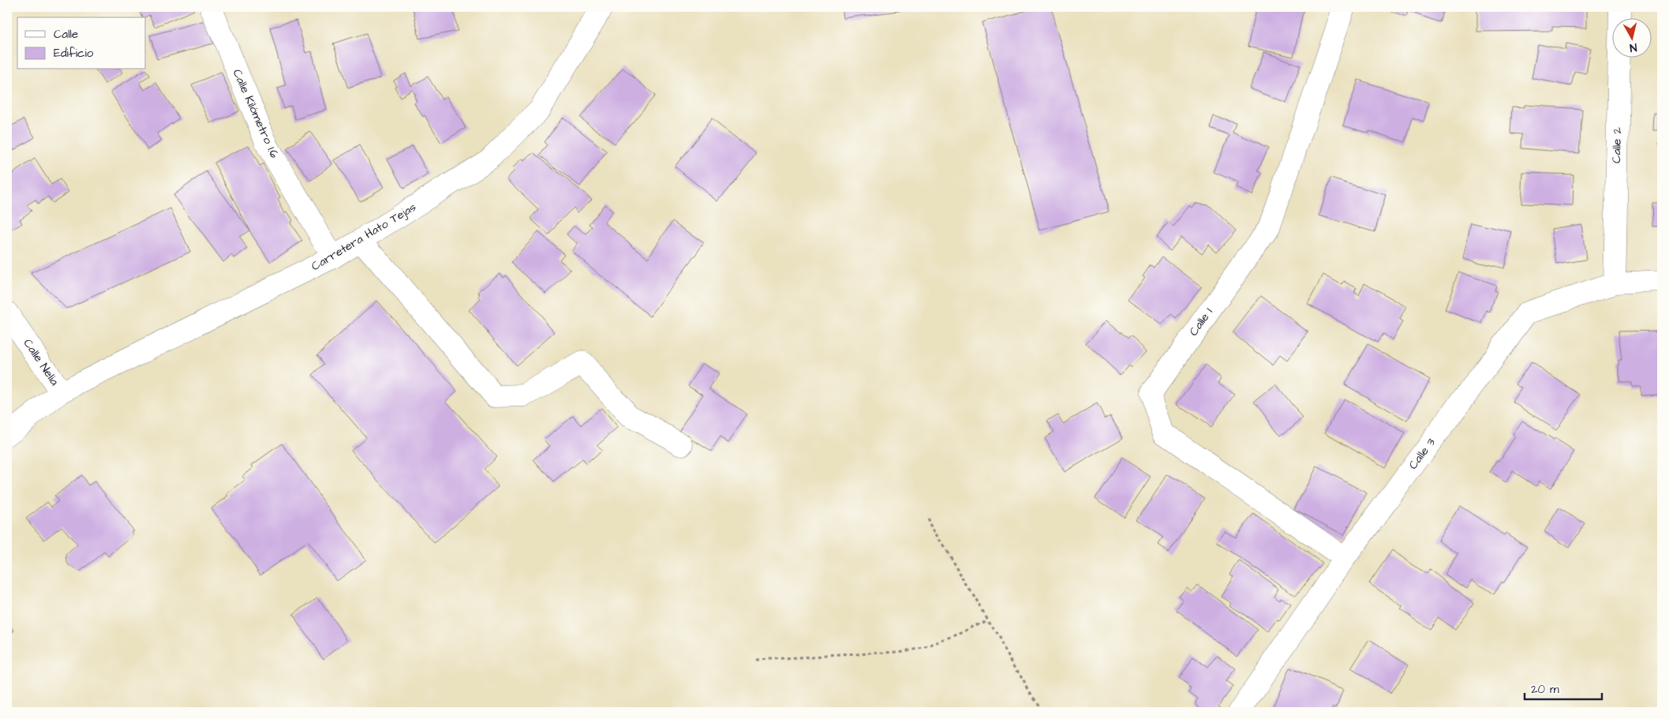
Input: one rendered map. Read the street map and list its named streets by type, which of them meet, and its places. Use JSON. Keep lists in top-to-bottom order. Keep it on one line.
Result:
{"streets":{"street":["Calle Kilómetro 1.6","Calle 2","Carretera Hato Tejas","Calle 1","Calle Nelia","Calle 3"]},"crossings":[["Calle Kilómetro 1.6","Carretera Hato Tejas"],["Calle 2","Calle 3"],["Carretera Hato Tejas","Calle Nelia"],["Calle 1","Calle 3"]],"legend":["Calle","Edificio"],"scale_bar":"20 m","north":"bottom"}
